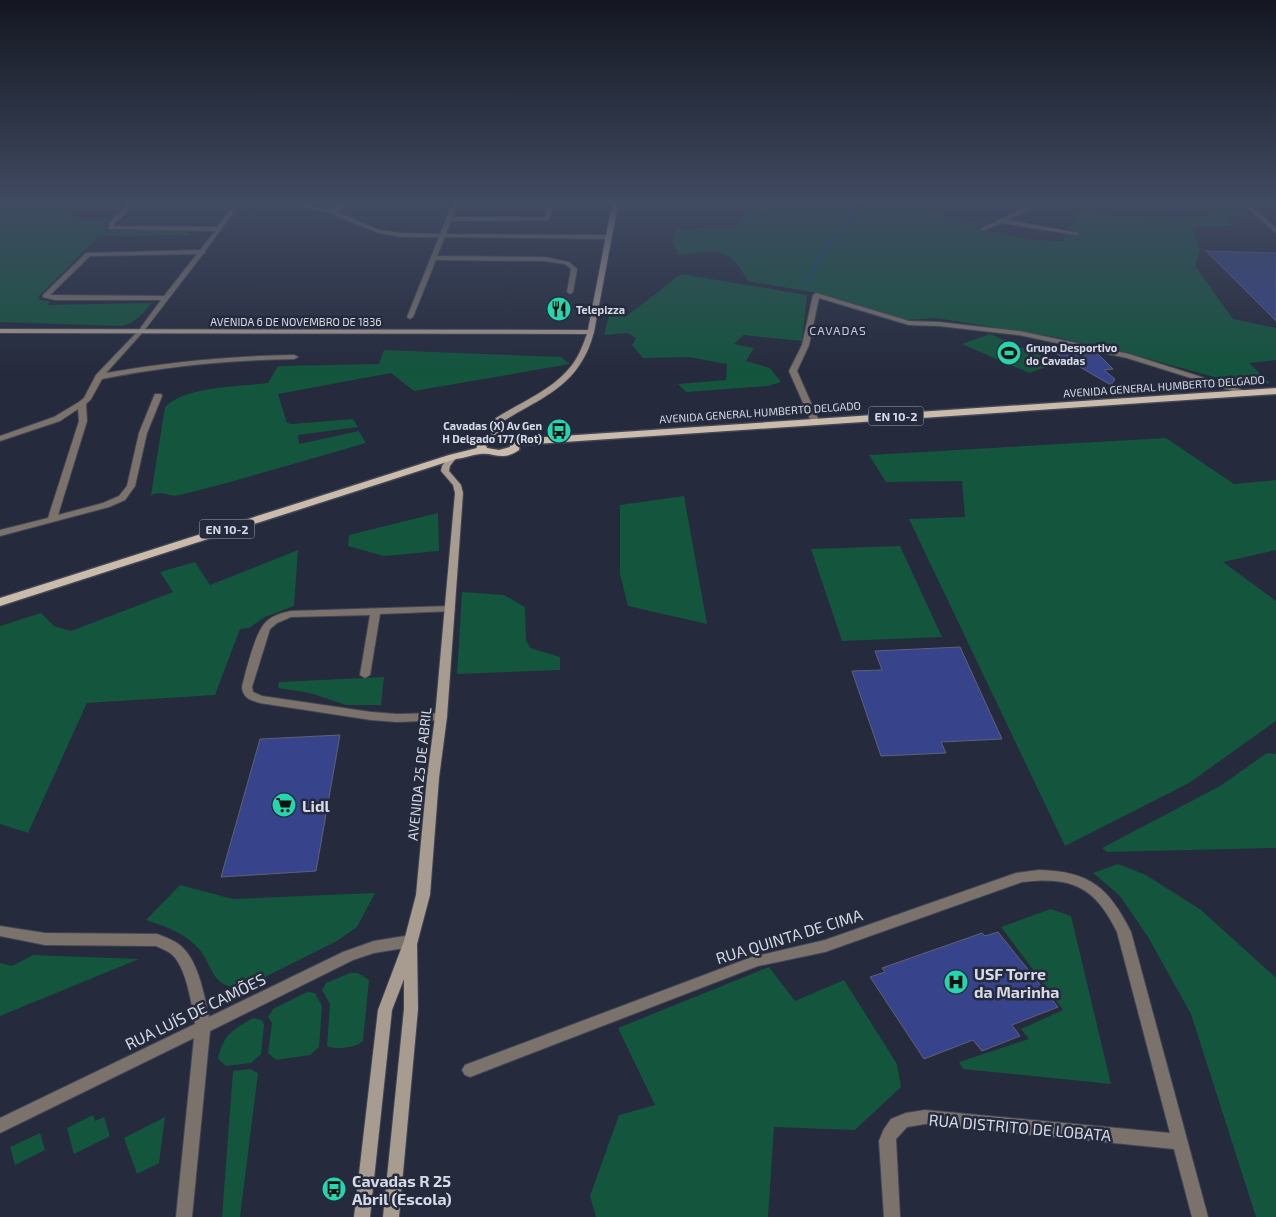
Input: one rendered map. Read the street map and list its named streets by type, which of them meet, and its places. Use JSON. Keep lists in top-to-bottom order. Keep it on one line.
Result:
{"streets":{"main road":["AVENIDA 6 DE NOVEMBRO DE 1836","AVENIDA GENERAL HUMBERTO DELGADO","EN 10-2","AVENIDA 25 DE ABRIL"],"street":["RUA QUINTA DE CIMA","RUA LUÍS DE CAMÕES","RUA DISTRITO DE LOBATA"]},"crossings":[["AVENIDA GENERAL HUMBERTO DELGADO","EN 10-2"],["EN 10-2","AVENIDA 25 DE ABRIL"],["AVENIDA 25 DE ABRIL","RUA LUÍS DE CAMÕES"],["RUA QUINTA DE CIMA","RUA DISTRITO DE LOBATA"]],"districts":["CAVADAS"],"places":{"restaurant":["Telepizza"],"sports":["Grupo Desportivo do Cavadas"],"bus stop":["Cavadas (X) Av Gen H Delgado 177 (Rot)","Cavadas R 25 Abril (Escola)"],"supermarket":["Lidl"],"hospital":["USF Torre da Marinha"]}}
